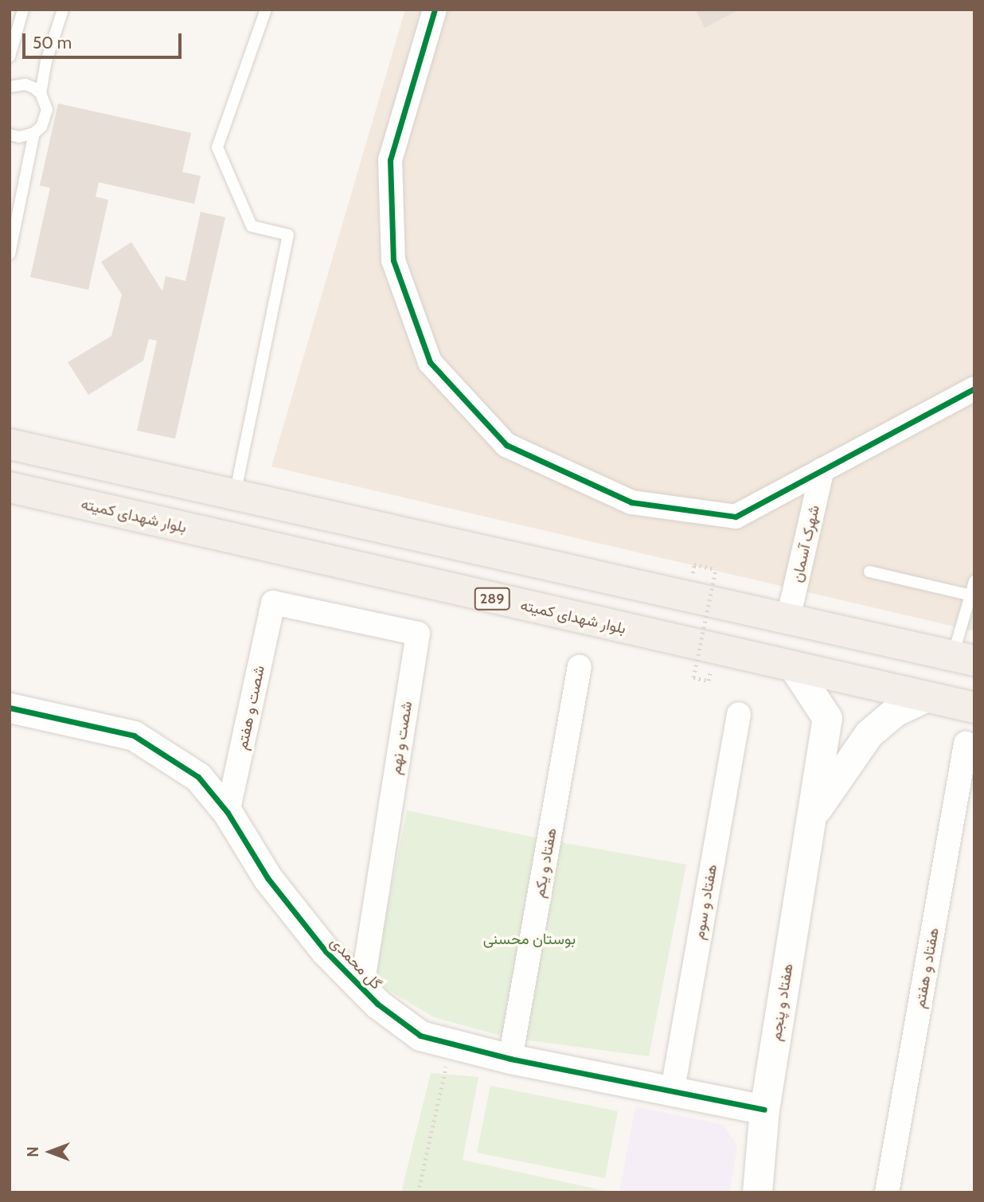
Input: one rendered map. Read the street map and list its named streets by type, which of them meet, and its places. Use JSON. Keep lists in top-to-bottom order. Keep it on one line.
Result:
{"streets":{"main road":["بلوار شهدای کمیته","289"],"street":["شهرک آسمان","شصت و هفتم","شصت و نهم","هفتاد و یکم","هفتاد و سوم","گل محمدی","هفتاد و هفتم","هفتاد و پنجم"]},"crossings":[["بلوار شهدای کمیته","هفتاد و پنجم"],["شصت و هفتم","شصت و نهم"],["شصت و هفتم","گل محمدی"],["شصت و نهم","گل محمدی"],["هفتاد و یکم","گل محمدی"],["هفتاد و سوم","گل محمدی"],["گل محمدی","هفتاد و پنجم"]],"parks":["بوستان محسنی"],"scale_bar":"50 m","north":"left"}
